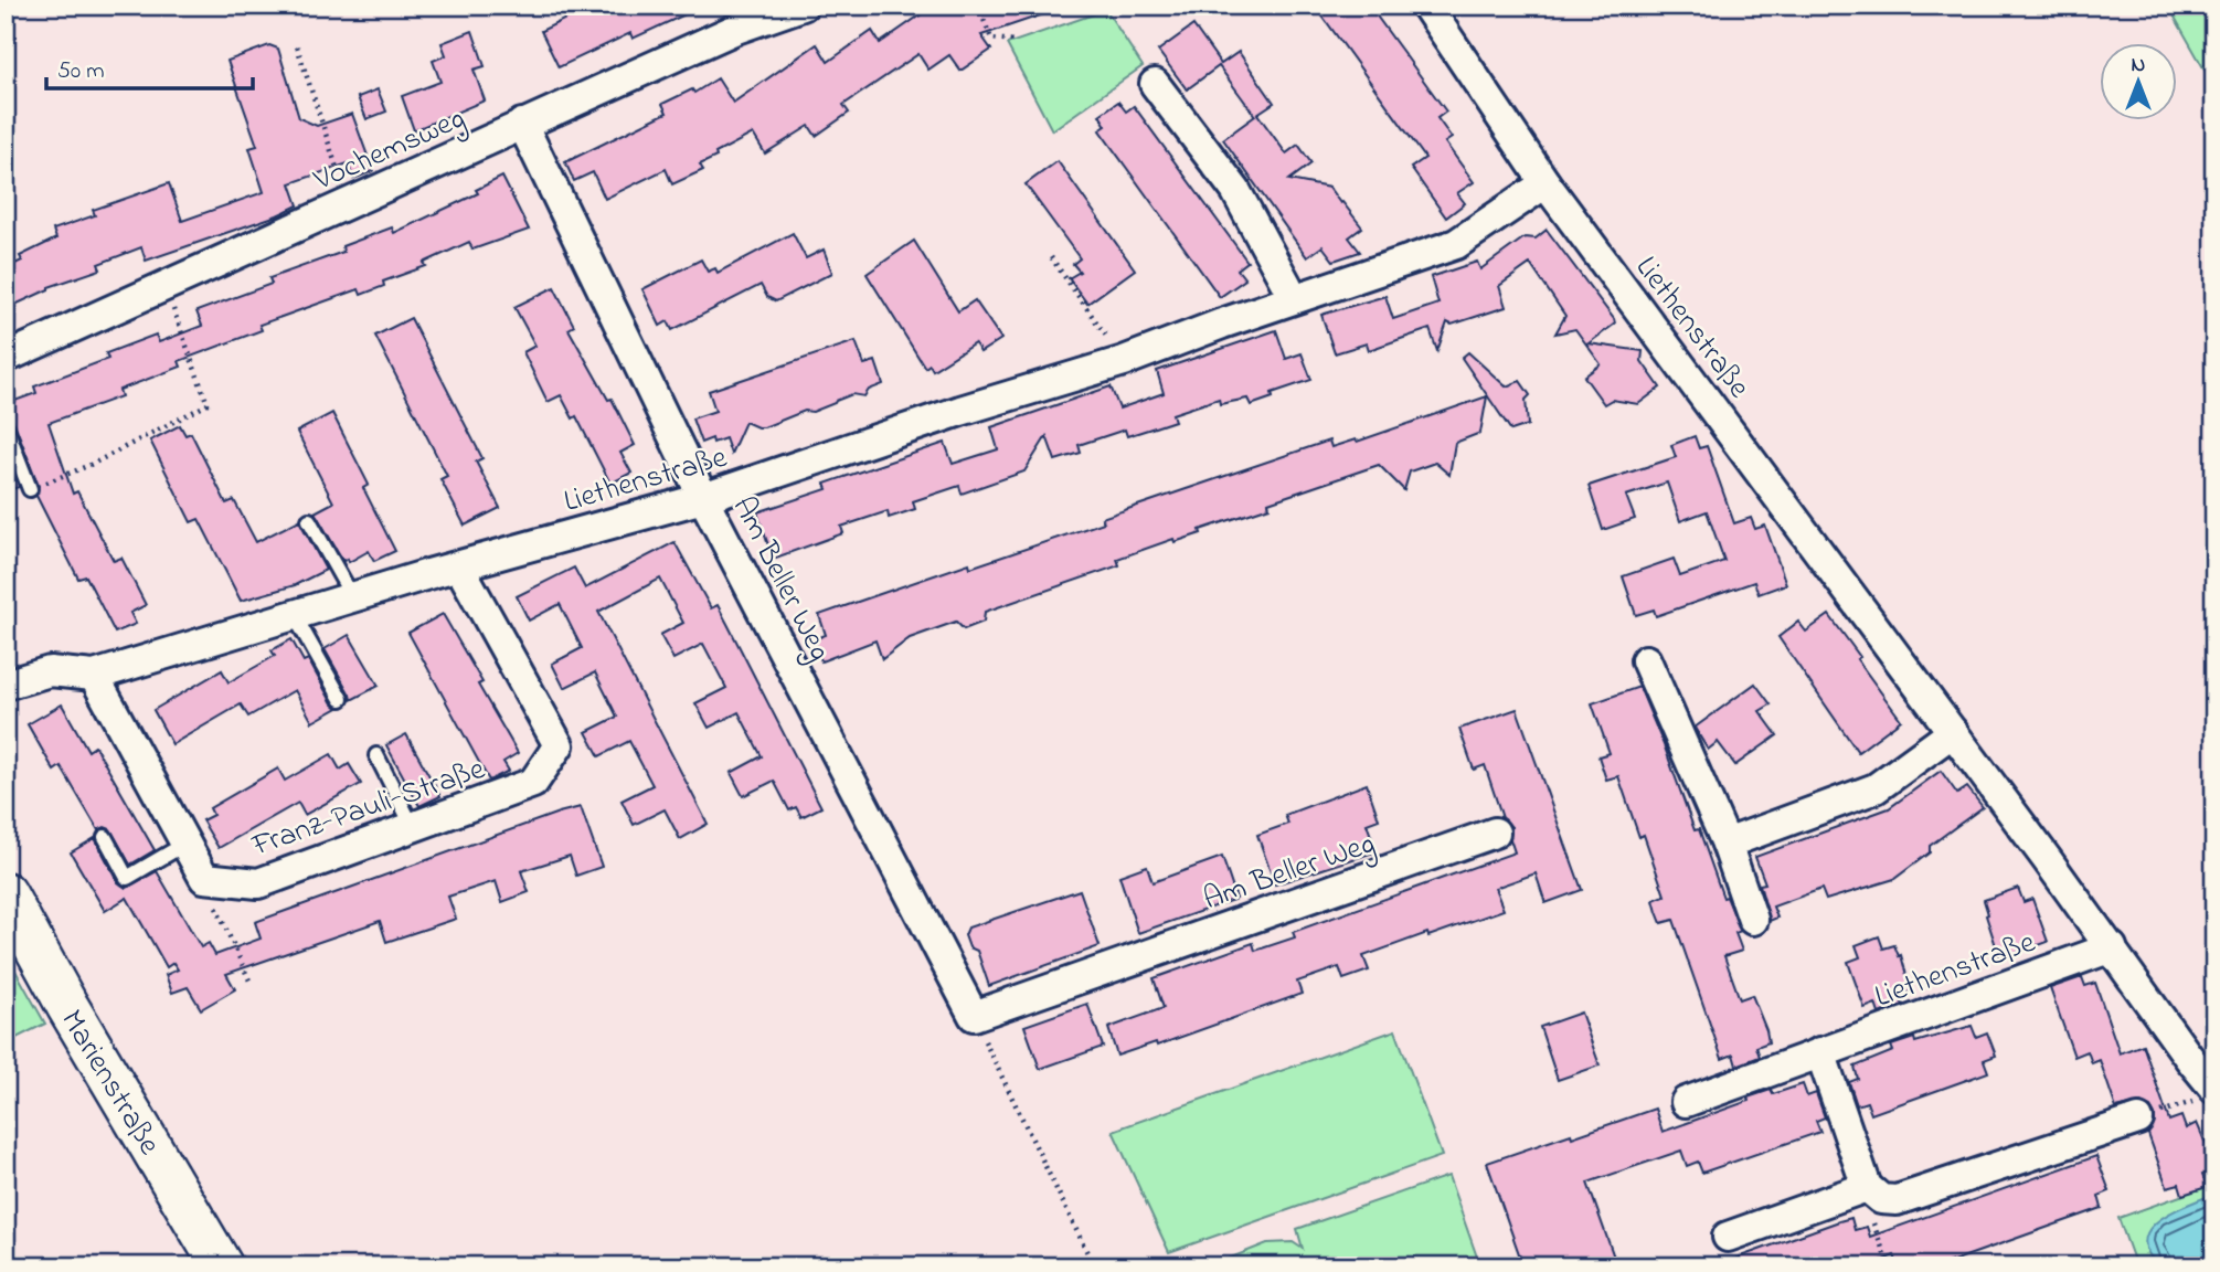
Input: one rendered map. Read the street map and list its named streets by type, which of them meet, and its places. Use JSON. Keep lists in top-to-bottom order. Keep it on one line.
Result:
{"streets":{"main road":["Marienstraße"],"street":["Vochemsweg","Liethenstraße","Am Beller Weg","Franz-Pauli-Straße"]},"crossings":[["Vochemsweg","Am Beller Weg"],["Liethenstraße","Am Beller Weg"],["Liethenstraße","Franz-Pauli-Straße"]],"scale_bar":"50 m","north":"top"}
